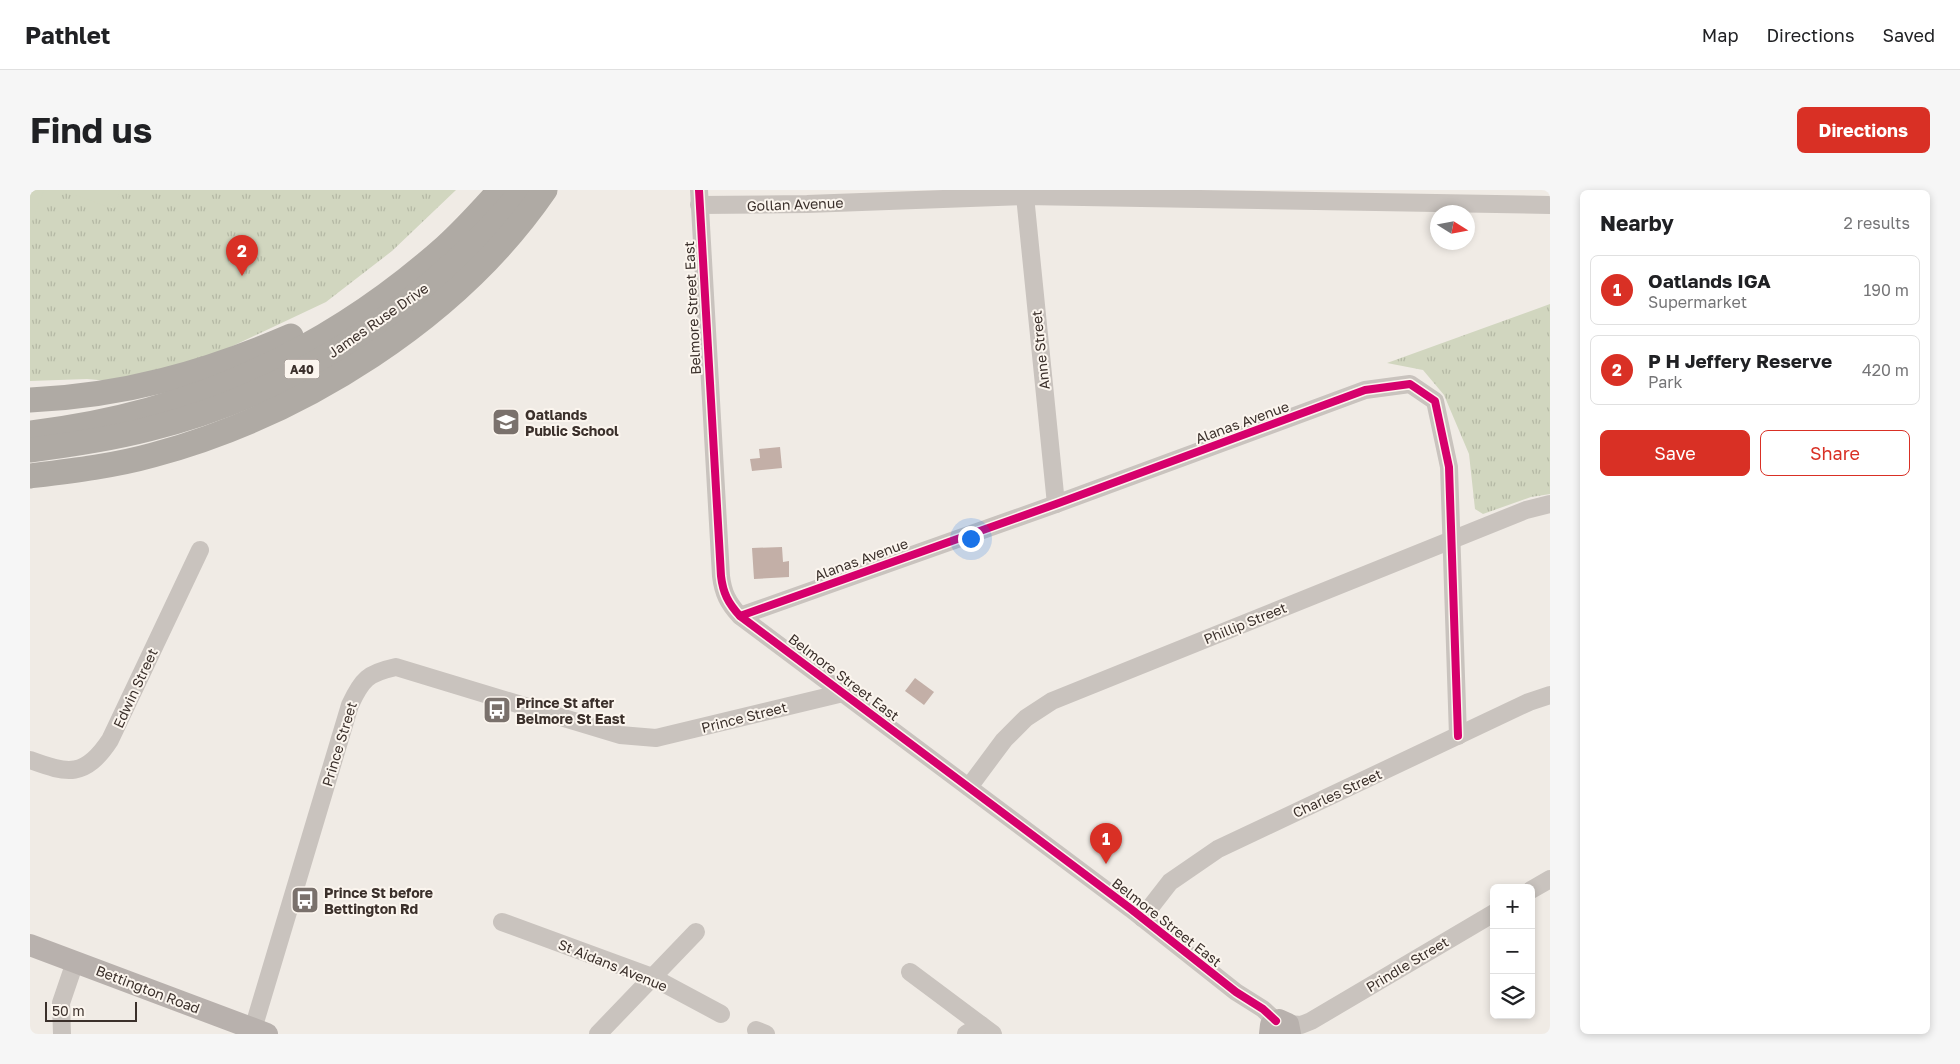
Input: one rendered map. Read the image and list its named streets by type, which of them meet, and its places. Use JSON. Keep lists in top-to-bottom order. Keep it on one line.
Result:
{"streets":{"highway":["James Ruse Drive","A40"],"main road":["Bettington Road"],"street":["Gollan Avenue","Belmore Street East","Anne Street","Alanas Avenue","Phillip Street","Edwin Street","Prince Street","Charles Street","Prindle Street","St Aidans Avenue"]},"crossings":[["Gollan Avenue","Belmore Street East"],["Gollan Avenue","Anne Street"],["Belmore Street East","Alanas Avenue"],["Belmore Street East","Phillip Street"],["Belmore Street East","Prince Street"],["Belmore Street East","Charles Street"],["Belmore Street East","Prindle Street"],["Anne Street","Alanas Avenue"],["Alanas Avenue","Phillip Street"],["Alanas Avenue","Charles Street"],["Prince Street","Bettington Road"]],"places":{"school or university":["Oatlands Public School"],"bus stop":["Prince St after Belmore St East","Prince St before Bettington Rd"]},"scale_bar":"50 m","north":"right","page":{"header":"Pathlet","nav":["Map","Directions","Saved"],"buttons":["Directions",["Save","Share"]],"title":"Find us","heading":["Nearby","2 results"],"pins":["2","1"],"list":[{"mark":"1","name":"Oatlands IGA","note":"Supermarket","value":"190 m"},{"mark":"2","name":"P H Jeffery Reserve","note":"Park","value":"420 m"}],"map_buttons":["+","−"],"scale":"50 m"}}
